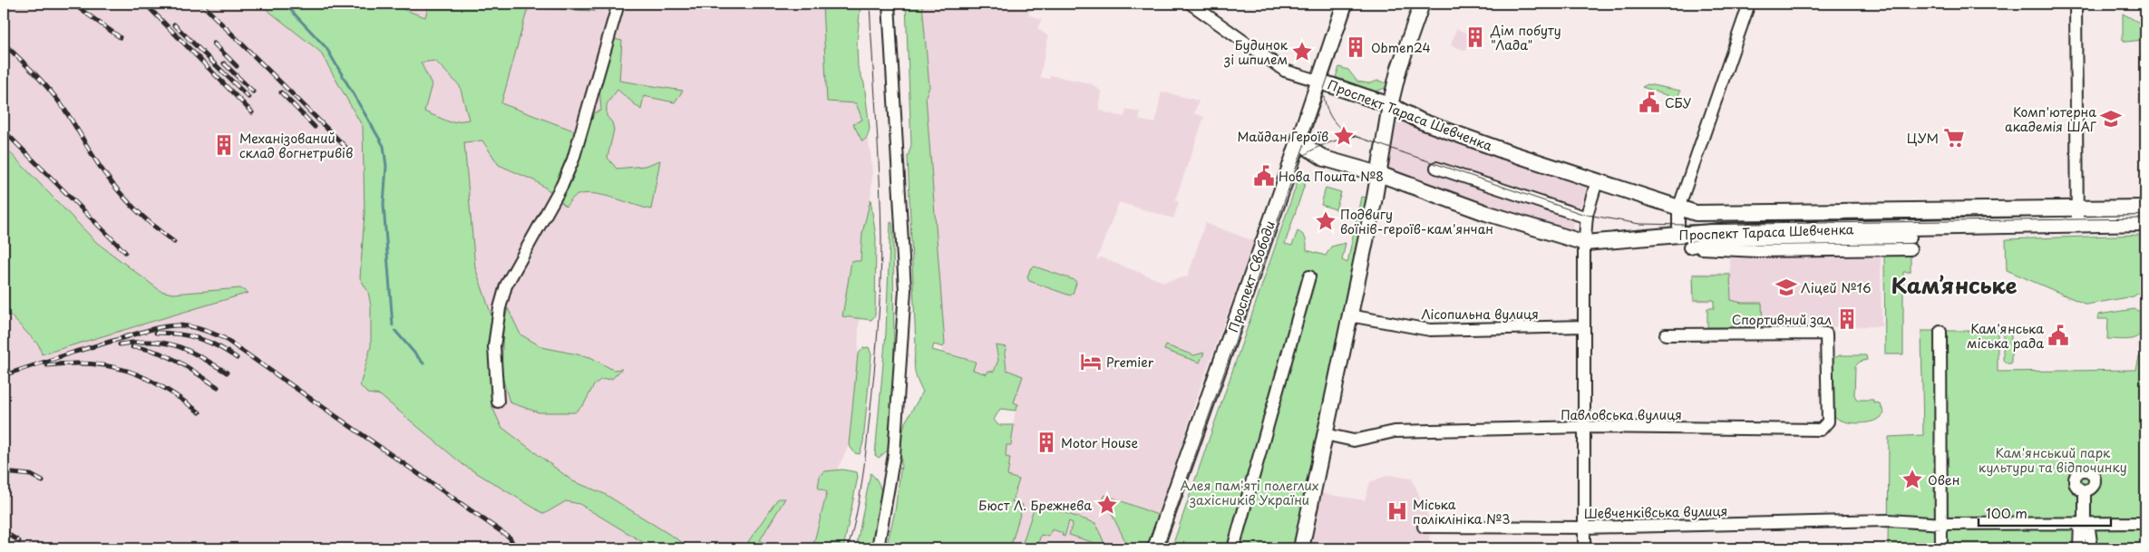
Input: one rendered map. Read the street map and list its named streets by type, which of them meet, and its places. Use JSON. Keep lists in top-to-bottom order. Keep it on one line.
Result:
{"streets":{"main road":["Проспект Тараса Шевченка","Проспект Свободи"],"street":["Лісопильна вулиця","Павловська вулиця","Шевченківська вулиця"]},"crossings":[["Проспект Тараса Шевченка","Проспект Свободи"]],"districts":["Кам’янське"],"parks":["Кам'янський парк культури та відпочинку","Алея пам'яті полеглих захісників України"],"places":{"building":["Дім побуту \"Лада\"","Obmen24","Механізований склад вогнетривів","Спортивний зал","Motor House"],"place":["Будинок зі шпилем","Майдан Героїв","Подвигу воїнів-героїв-кам'янчан","Овен","Бюст Л. Брежнева"],"public building":["СБУ","Нова Пошта №8","Кам'янська міська рада"],"school or university":["Комп'ютерна академія ШАГ","Ліцей №16"],"supermarket":["ЦУМ"],"hotel":["Premier"],"hospital":["Міська поліклініка №3"]},"scale_bar":"100 m"}
